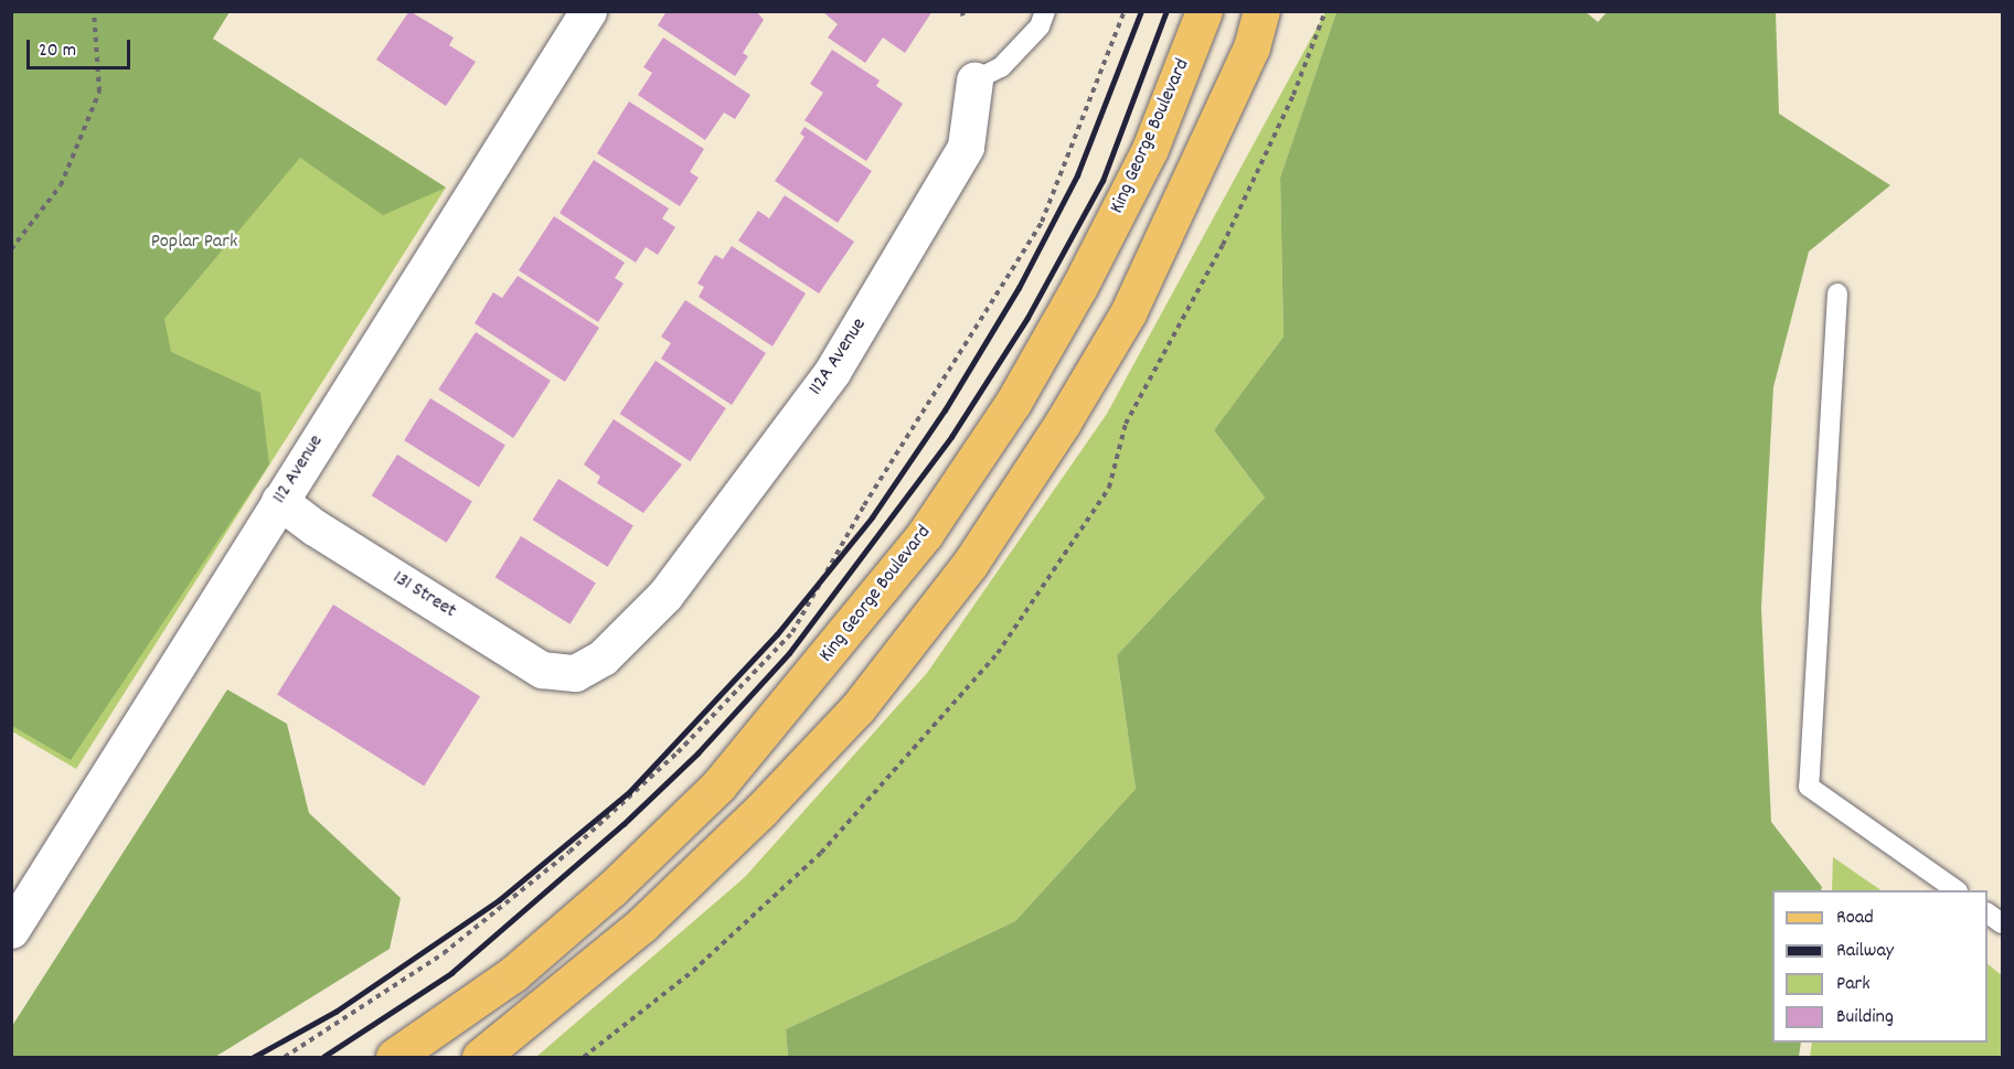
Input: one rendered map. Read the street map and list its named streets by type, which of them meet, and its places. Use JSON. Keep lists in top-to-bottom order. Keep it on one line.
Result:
{"streets":{"main road":["King George Boulevard"],"street":["112A Avenue","112 Avenue","131 Street"]},"crossings":[["112A Avenue","131 Street"],["112 Avenue","131 Street"]],"parks":["Poplar Park"],"legend":["Road","Railway","Park","Building"],"scale_bar":"20 m"}
